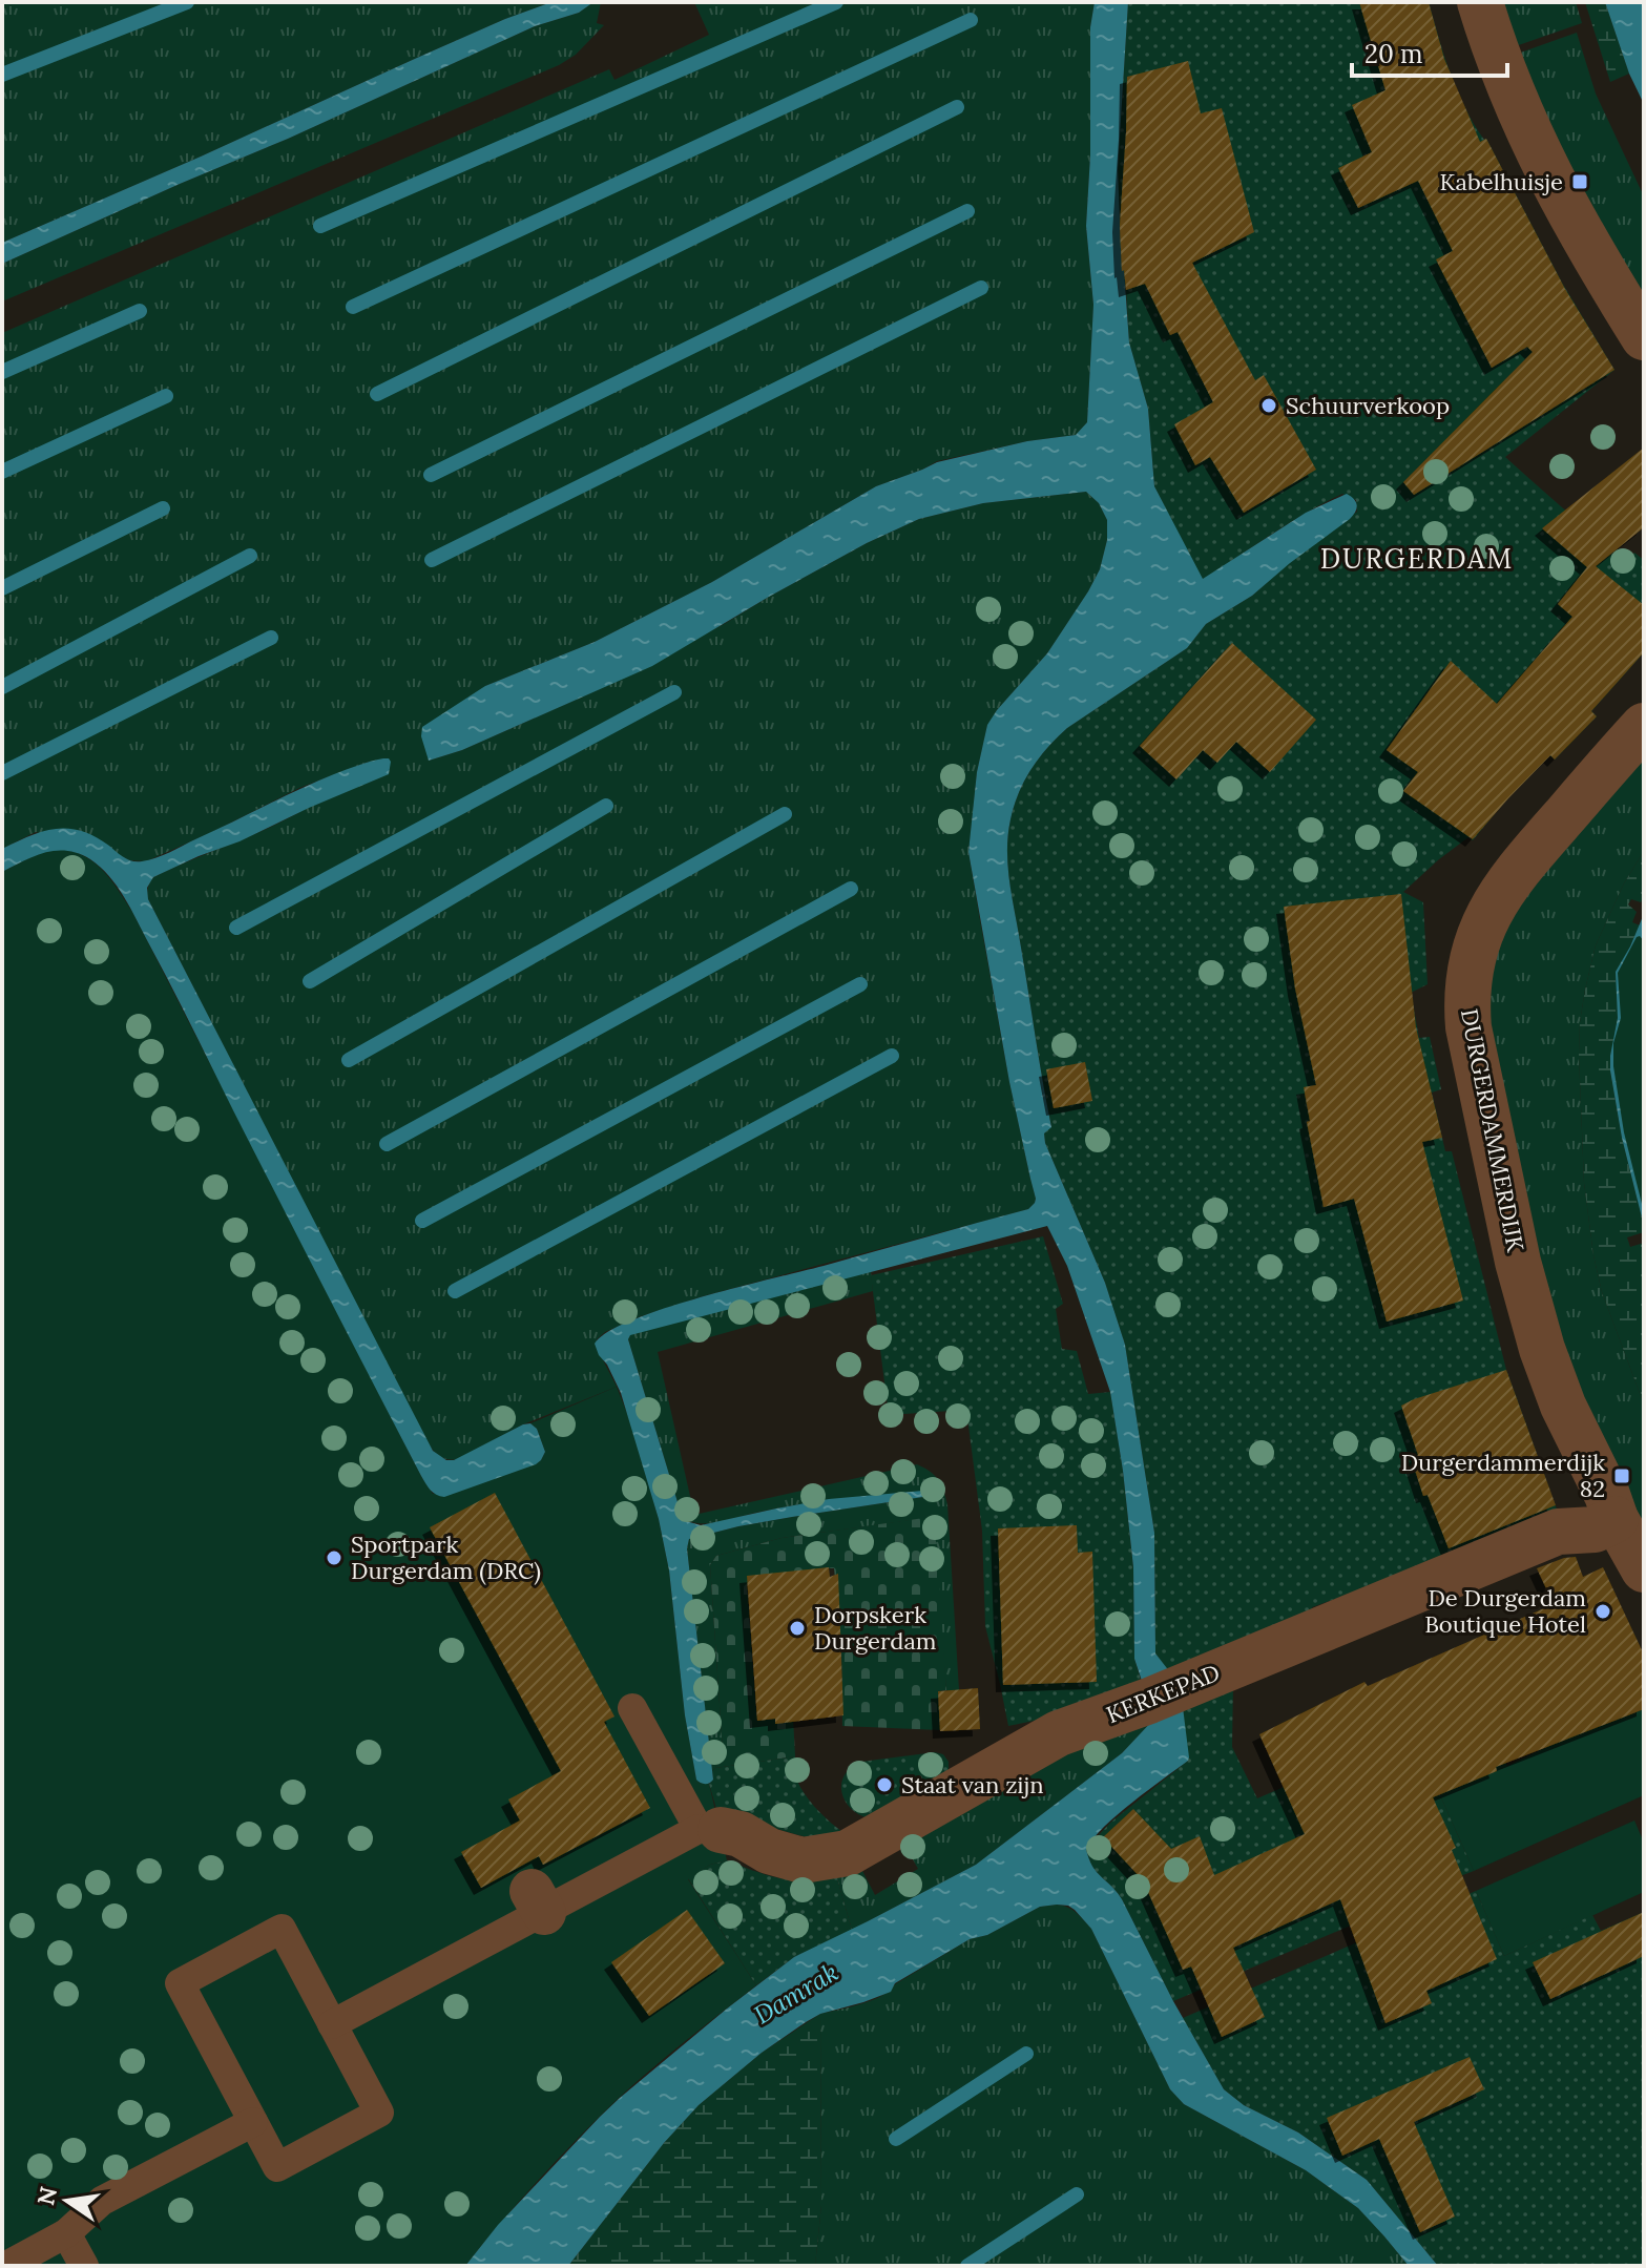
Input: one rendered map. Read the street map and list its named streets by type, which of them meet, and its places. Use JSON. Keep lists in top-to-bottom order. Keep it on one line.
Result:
{"streets":{"street":["DURGERDAMMERDIJK","KERKEPAD"]},"crossings":[["DURGERDAMMERDIJK","KERKEPAD"]],"districts":["DURGERDAM"],"water":["Damrak"],"places":{"transit":["Kabelhuisje","Durgerdammerdijk 82"],"other":["Schuurverkoop","Sportpark Durgerdam (DRC)","De Durgerdam Boutique Hotel","Dorpskerk Durgerdam","Staat van zijn"]},"scale_bar":"20 m","north":"left"}
